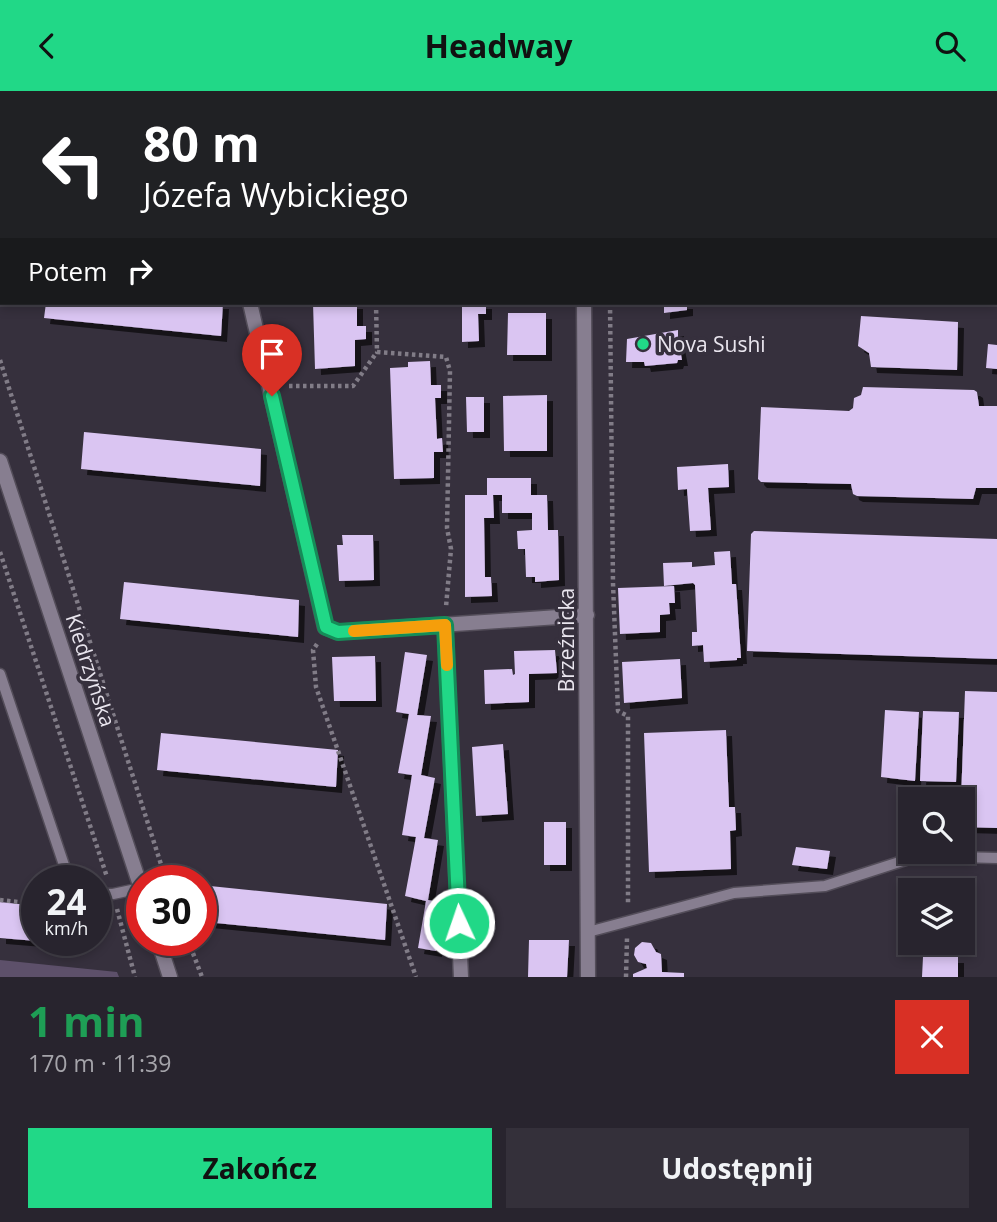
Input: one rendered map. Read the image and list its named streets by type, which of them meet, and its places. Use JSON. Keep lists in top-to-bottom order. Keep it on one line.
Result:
{"streets":{"street":["Brzeźnicka","Kiedrzyńska"]},"places":["Nova Sushi"],"page":{"header":"Headway","turn":["80 m","Józefa Wybickiego"],"then":"Potem","speed":"24 km/h","limit":"30","heading":["1 min","170 m · 11:39"],"buttons":["Zakończ","Udostępnij"]}}
